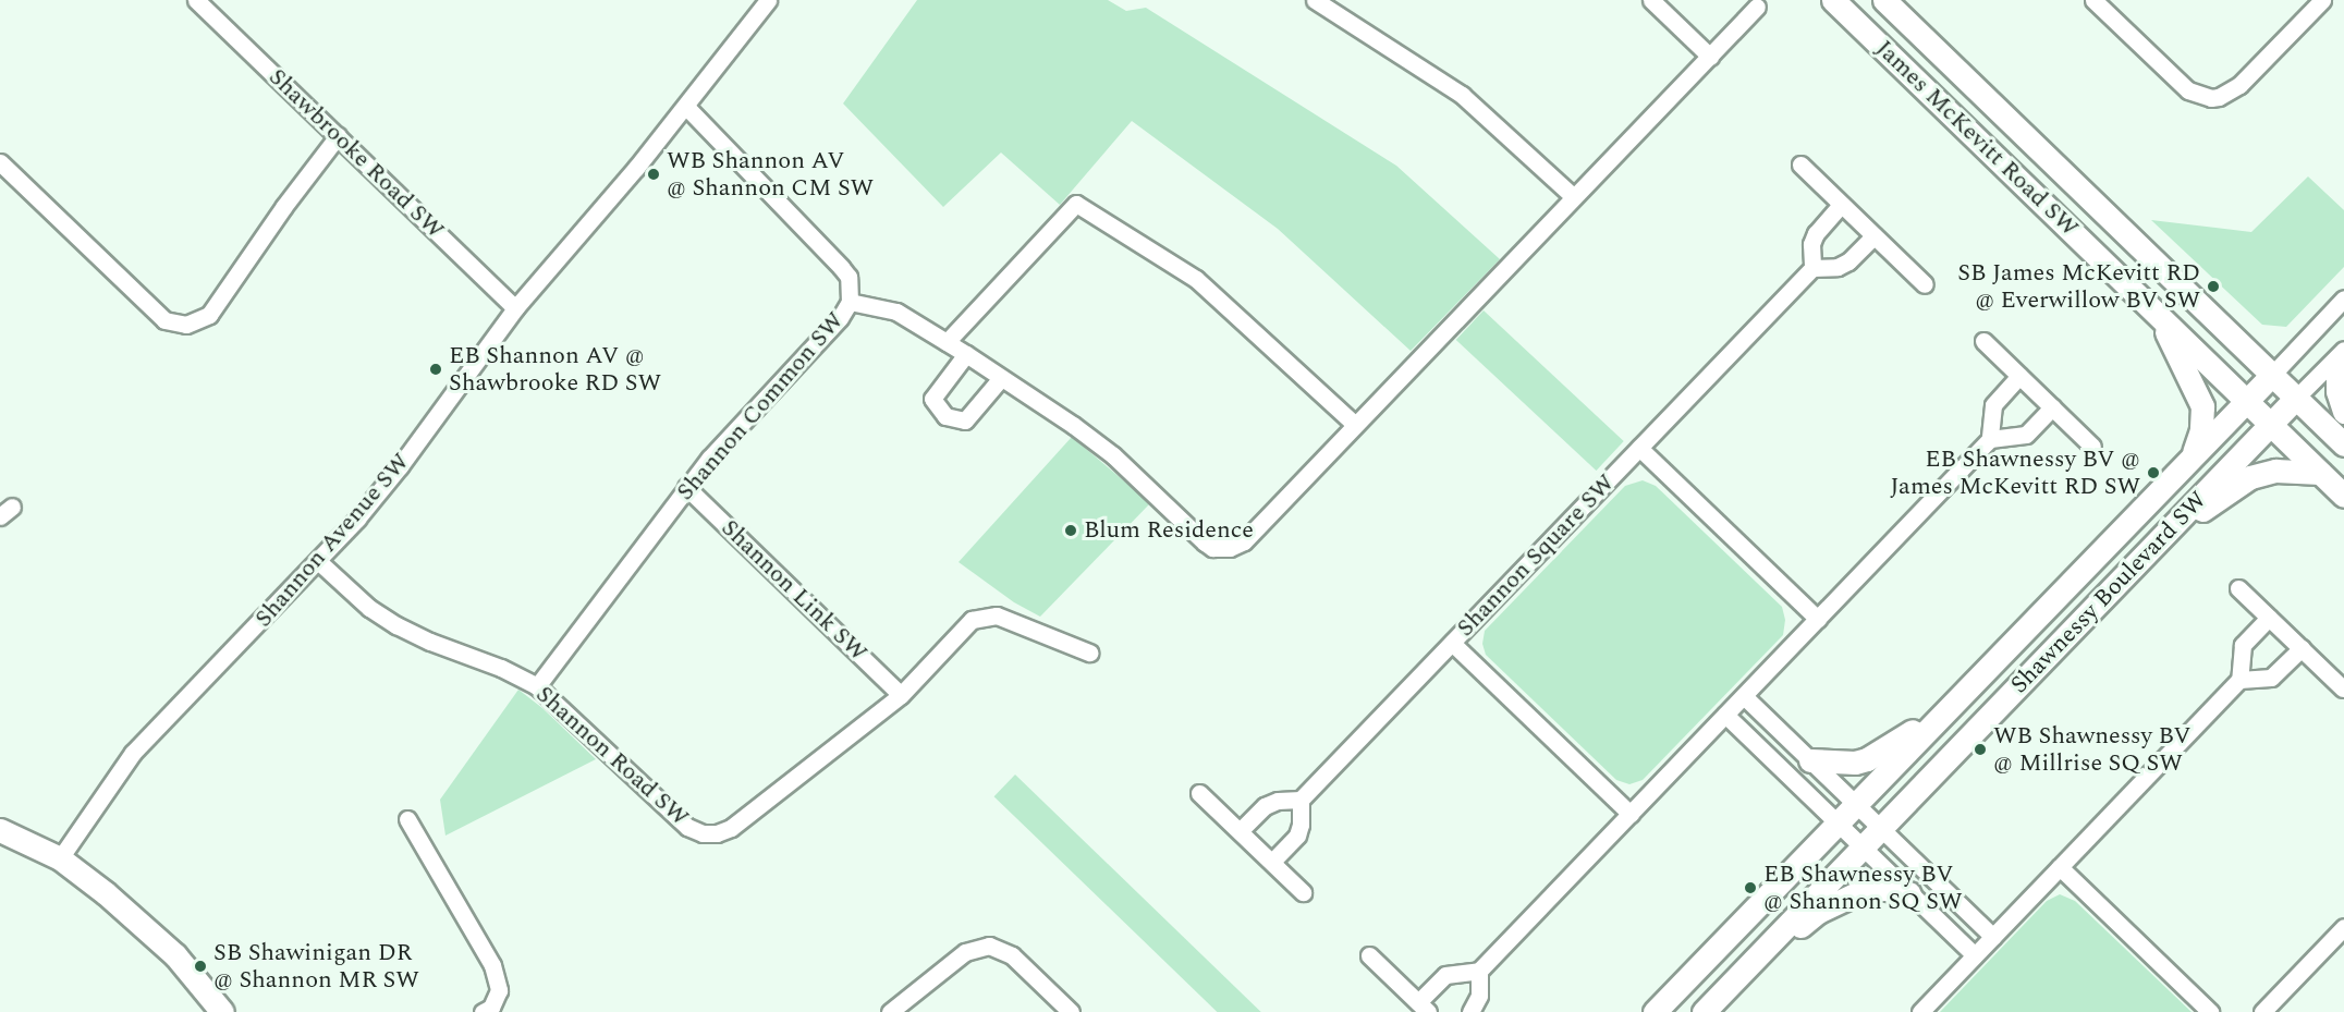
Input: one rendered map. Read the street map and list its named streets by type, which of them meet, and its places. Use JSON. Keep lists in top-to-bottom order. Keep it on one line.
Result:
{"streets":{"main road":["James McKevitt Road SW","Shawnessy Boulevard SW"],"street":["Shawbrooke Road SW","Shannon Common SW","Shannon Avenue SW","Shannon Square SW","Shannon Link SW","Shannon Road SW"]},"crossings":[["James McKevitt Road SW","Shawnessy Boulevard SW"],["Shawbrooke Road SW","Shannon Avenue SW"],["Shannon Common SW","Shannon Avenue SW"],["Shannon Common SW","Shannon Link SW"],["Shannon Common SW","Shannon Road SW"],["Shannon Avenue SW","Shannon Road SW"],["Shannon Link SW","Shannon Road SW"]],"places":["WB Shannon AV @ Shannon CM SW","SB James McKevitt RD @ Everwillow BV SW","EB Shannon AV @ Shawbrooke RD SW","EB Shawnessy BV @ James McKevitt RD SW","Blum Residence","WB Shawnessy BV @ Millrise SQ SW","EB Shawnessy BV @ Shannon SQ SW","SB Shawinigan DR @ Shannon MR SW"]}
